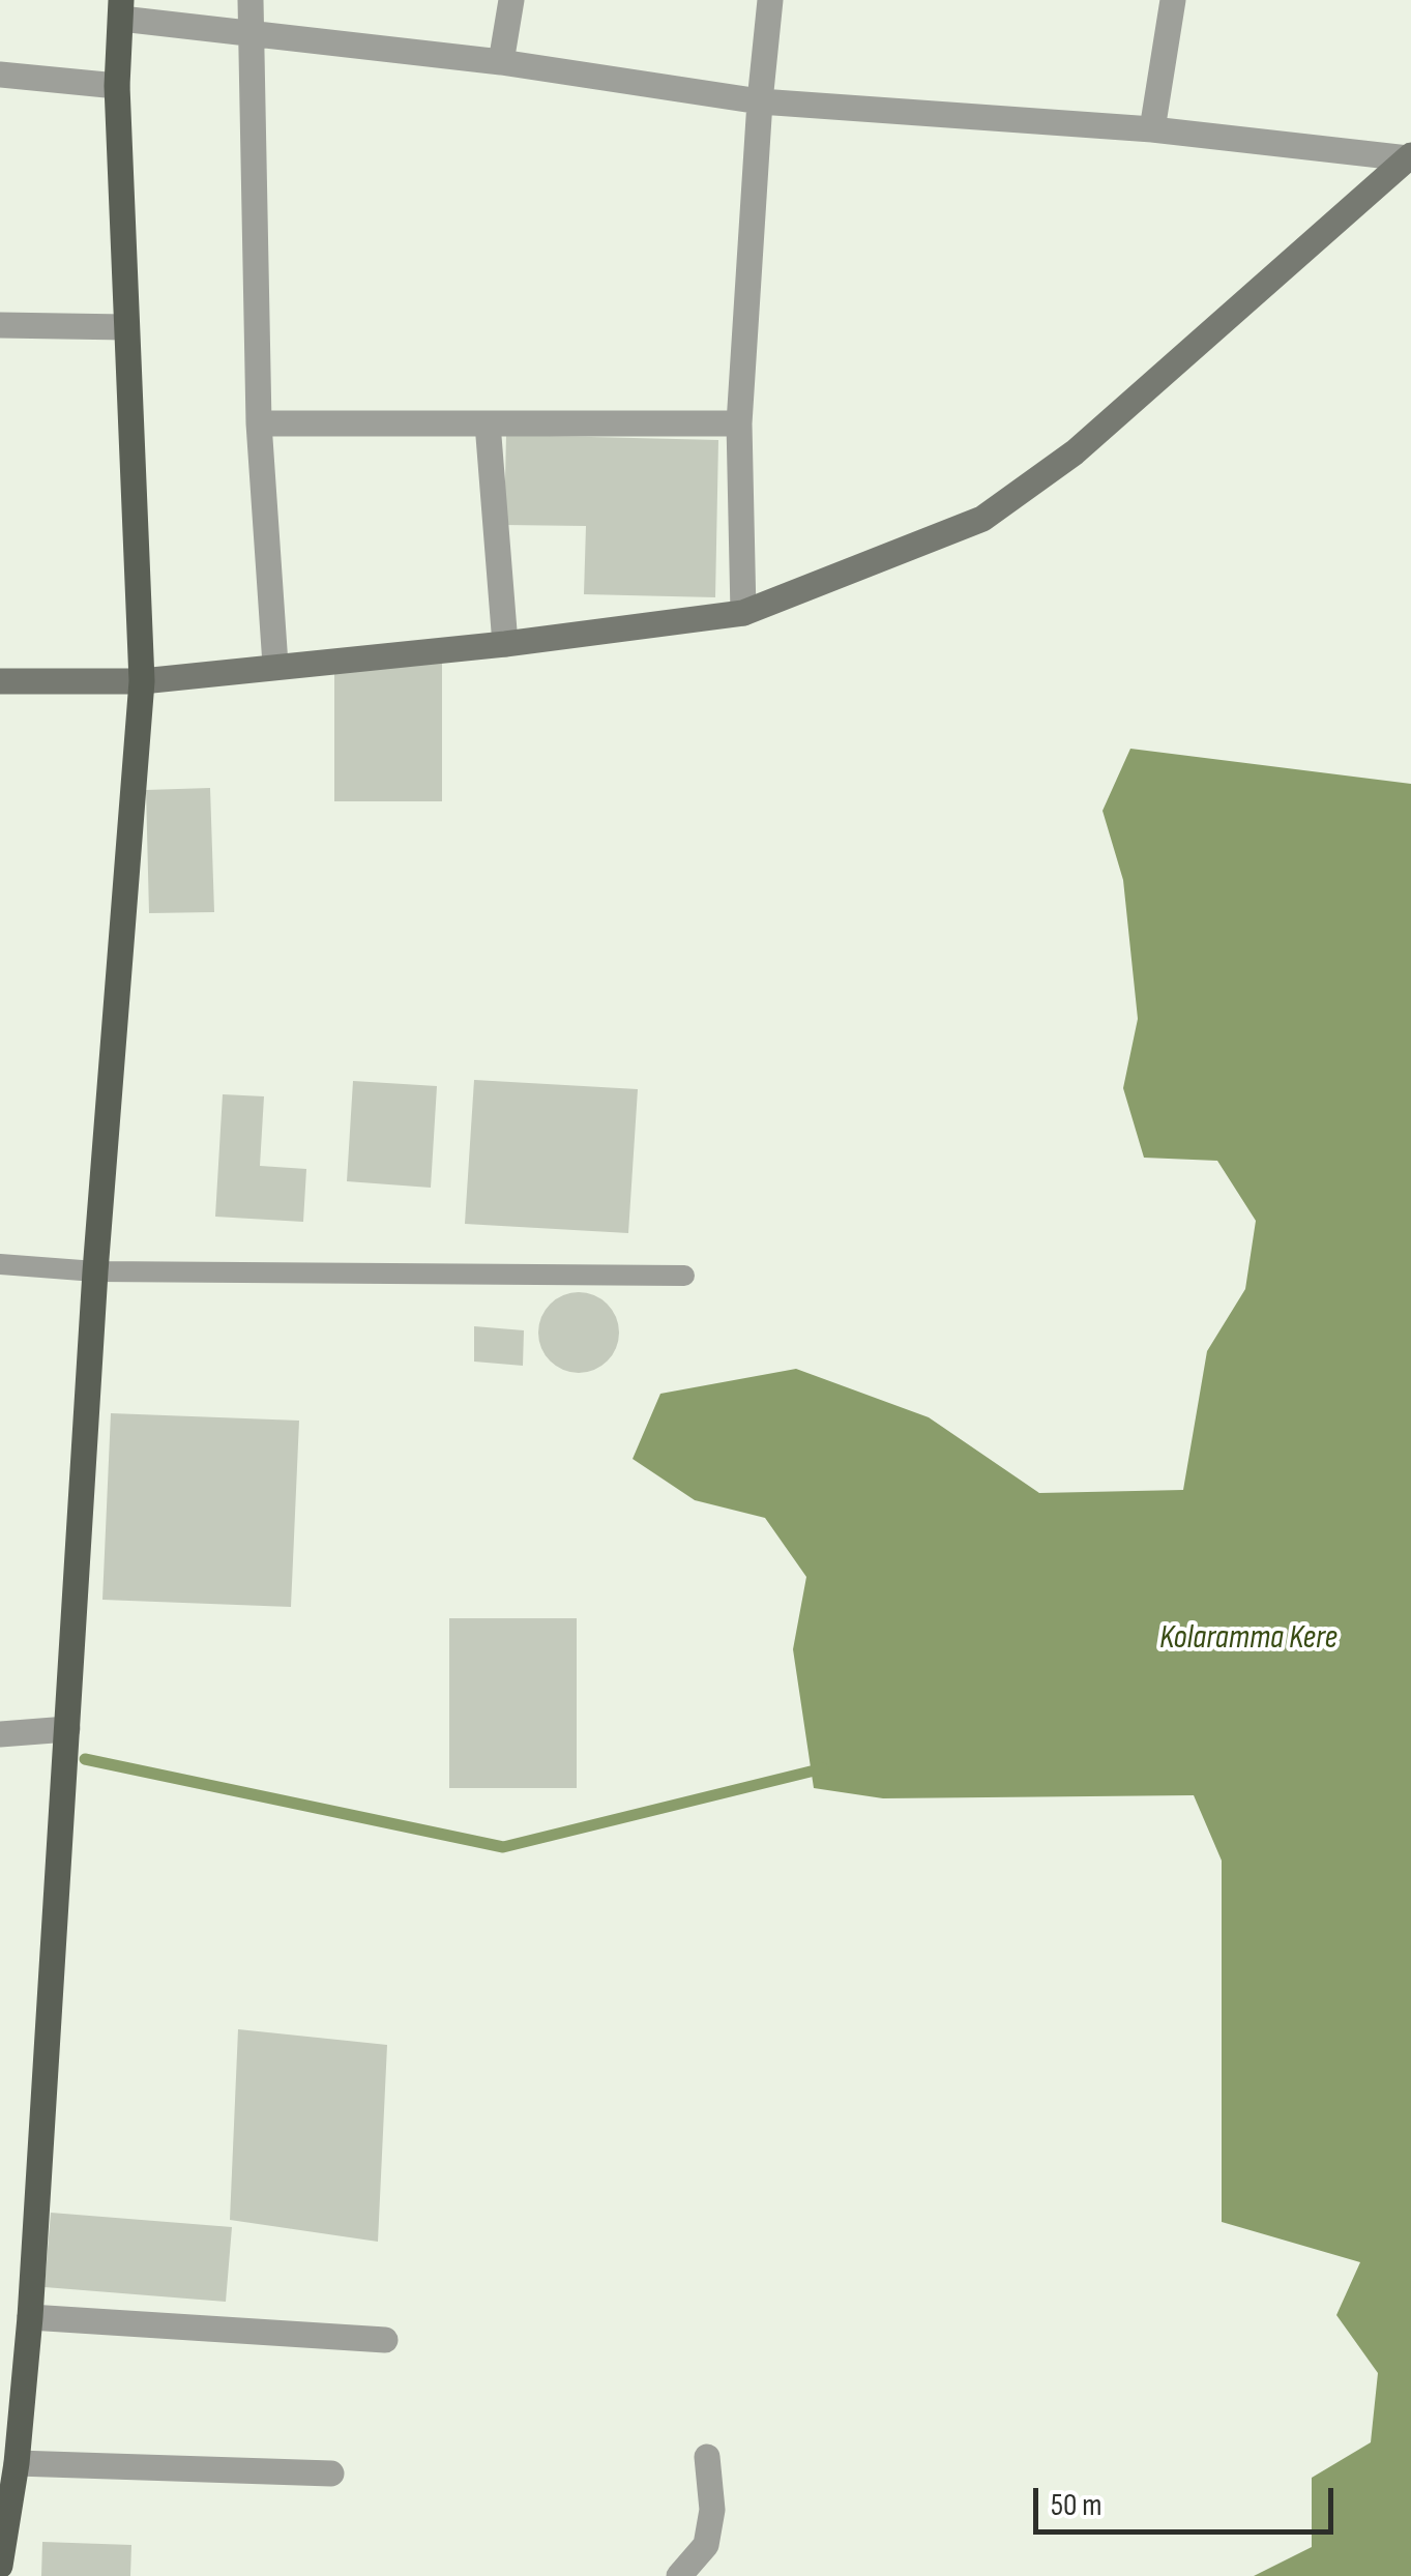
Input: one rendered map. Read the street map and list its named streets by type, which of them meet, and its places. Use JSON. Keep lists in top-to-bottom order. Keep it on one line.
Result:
{"water":["Kolaramma Kere"],"scale_bar":"50 m"}
